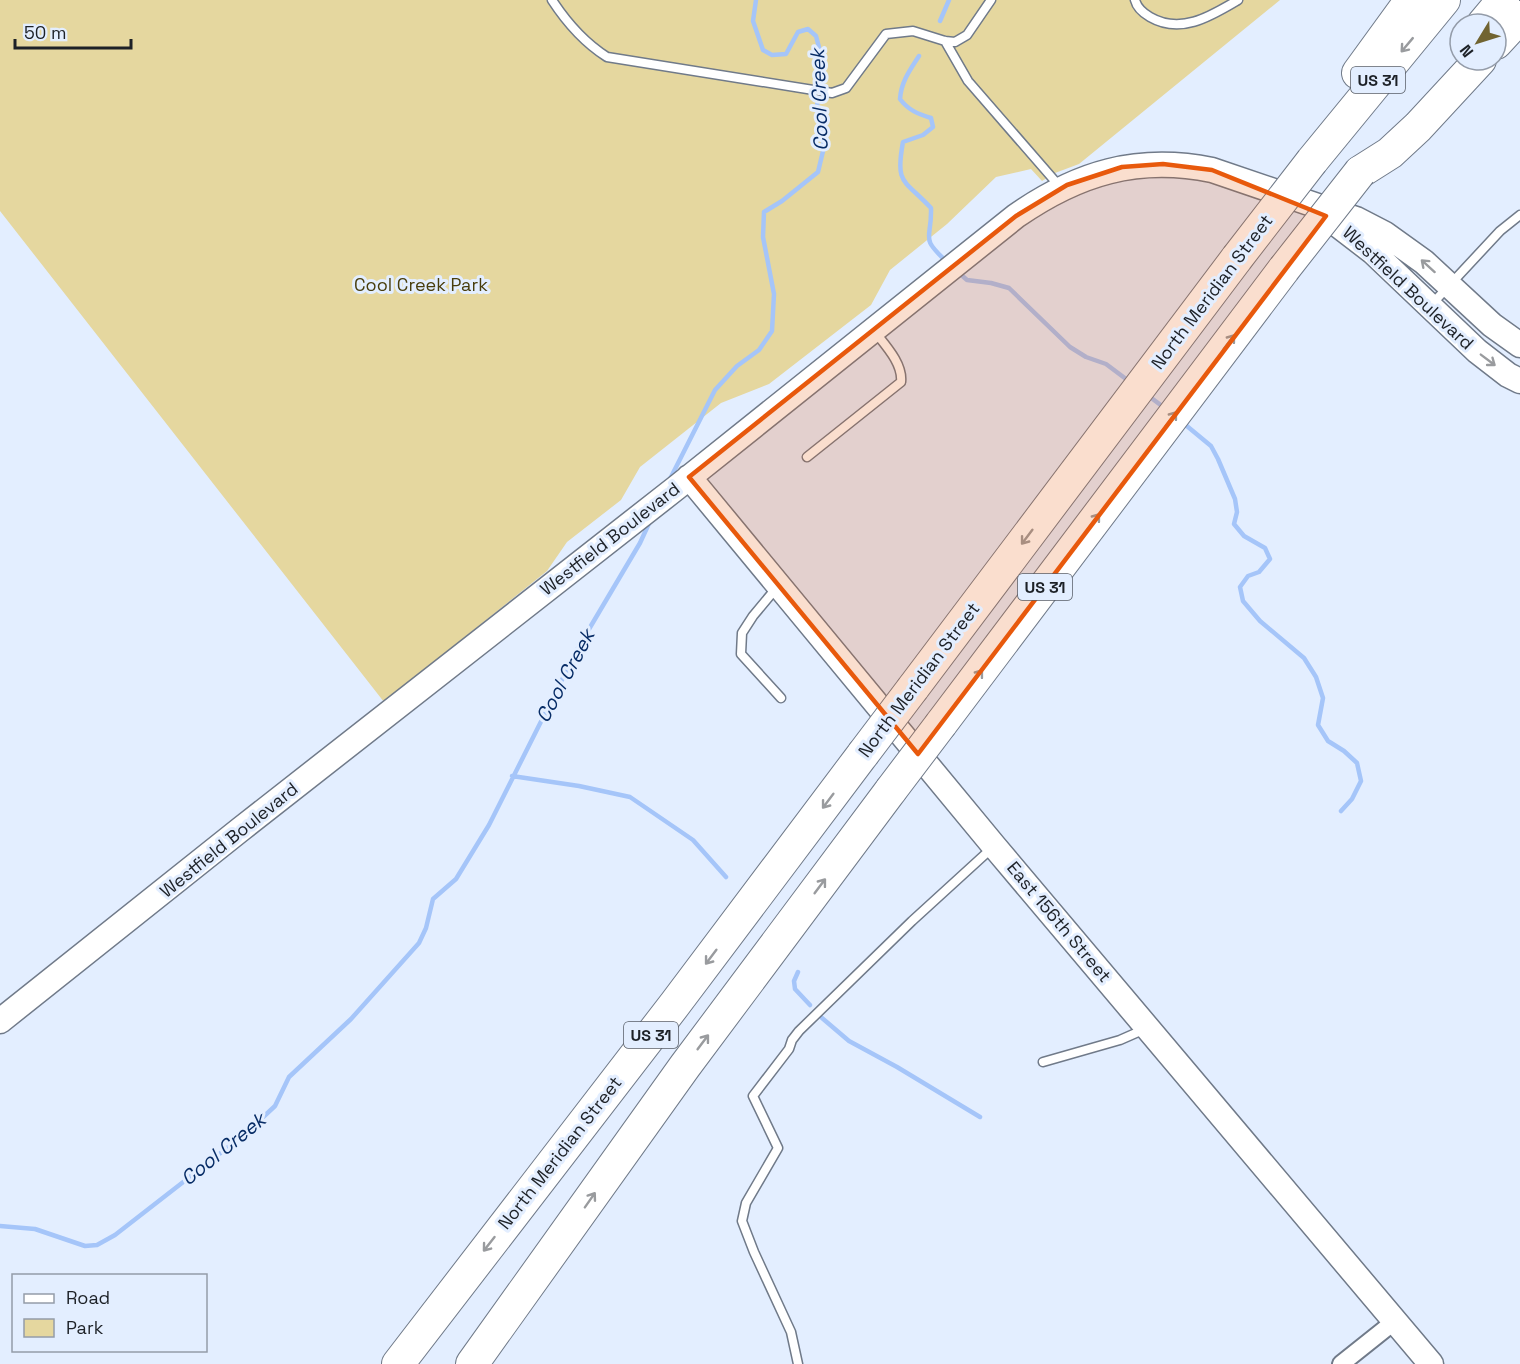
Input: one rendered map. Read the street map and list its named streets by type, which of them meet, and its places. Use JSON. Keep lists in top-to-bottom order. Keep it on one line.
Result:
{"streets":{"highway":["US 31","North Meridian Street"],"street":["Westfield Boulevard","East 156th Street"]},"crossings":[["Westfield Boulevard","East 156th Street"]],"water":["Cool Creek"],"parks":["Cool Creek Park"],"legend":["Road","Park"],"scale_bar":"50 m","north":"bottom left"}
